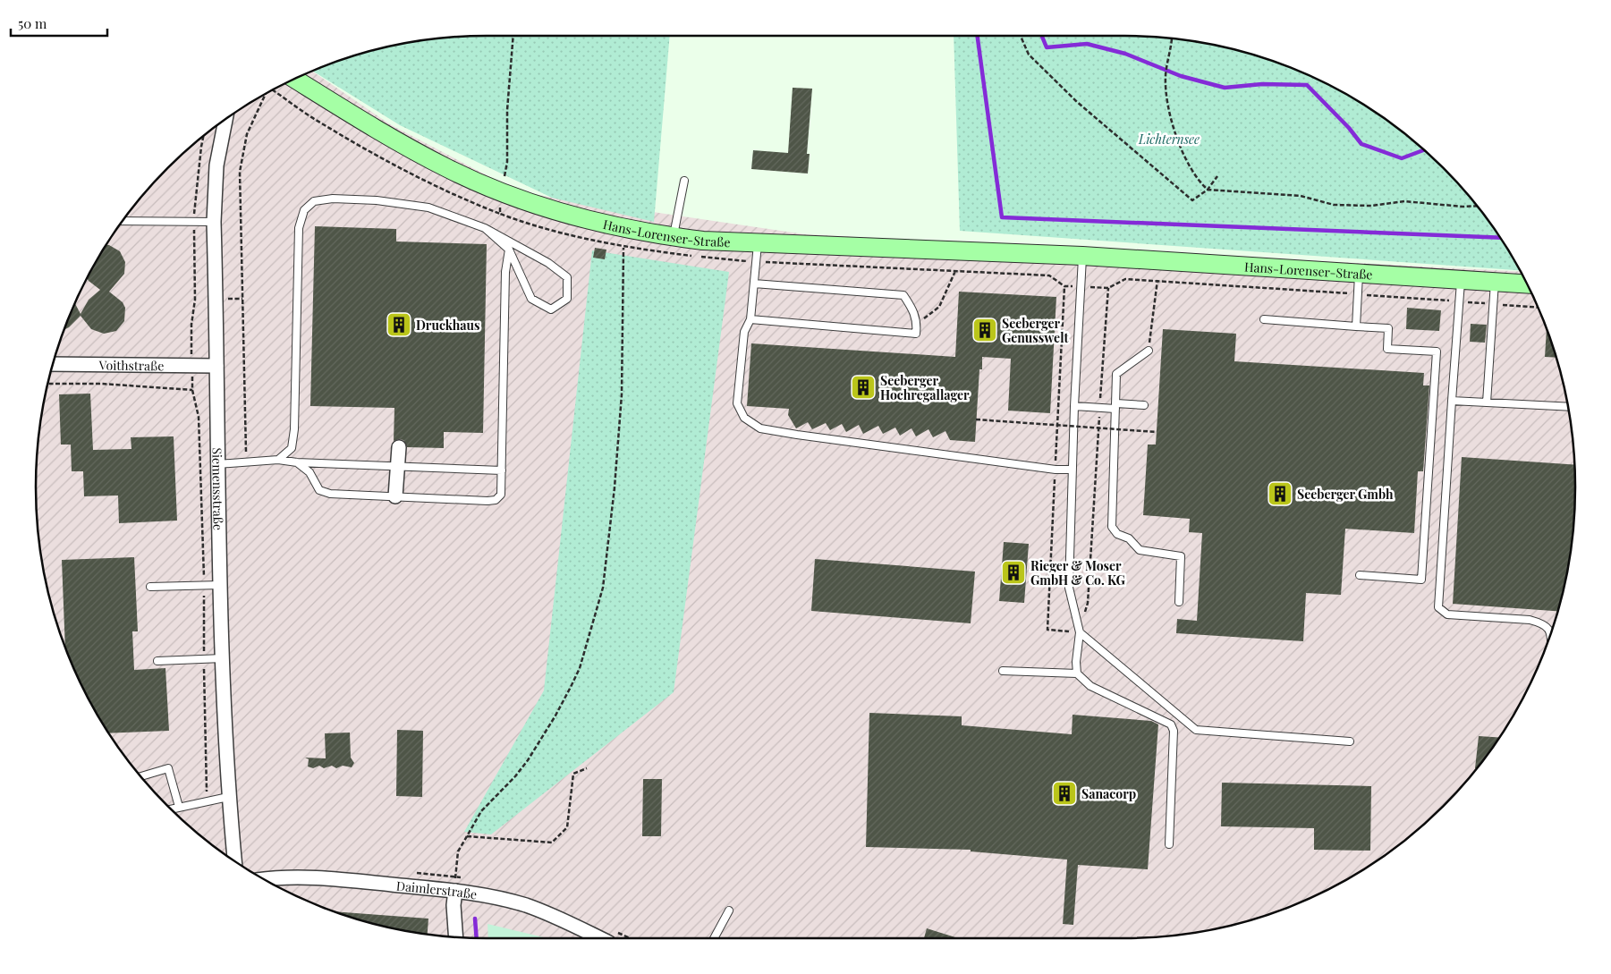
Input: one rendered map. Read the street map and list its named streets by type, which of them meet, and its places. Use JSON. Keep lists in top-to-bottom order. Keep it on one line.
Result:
{"streets":{"street":["Hans-Lorenser-Straße","Voithstraße","Siemensstraße","Daimlerstraße"]},"crossings":[["Voithstraße","Siemensstraße"]],"parks":["Lichternsee"],"places":{"building":["Druckhaus","Seeberger Genusswelt","Seeberger Hochregallager","Seeberger Gmbh","Rieger & Moser GmbH & Co. KG","Sanacorp"]},"scale_bar":"50 m"}
